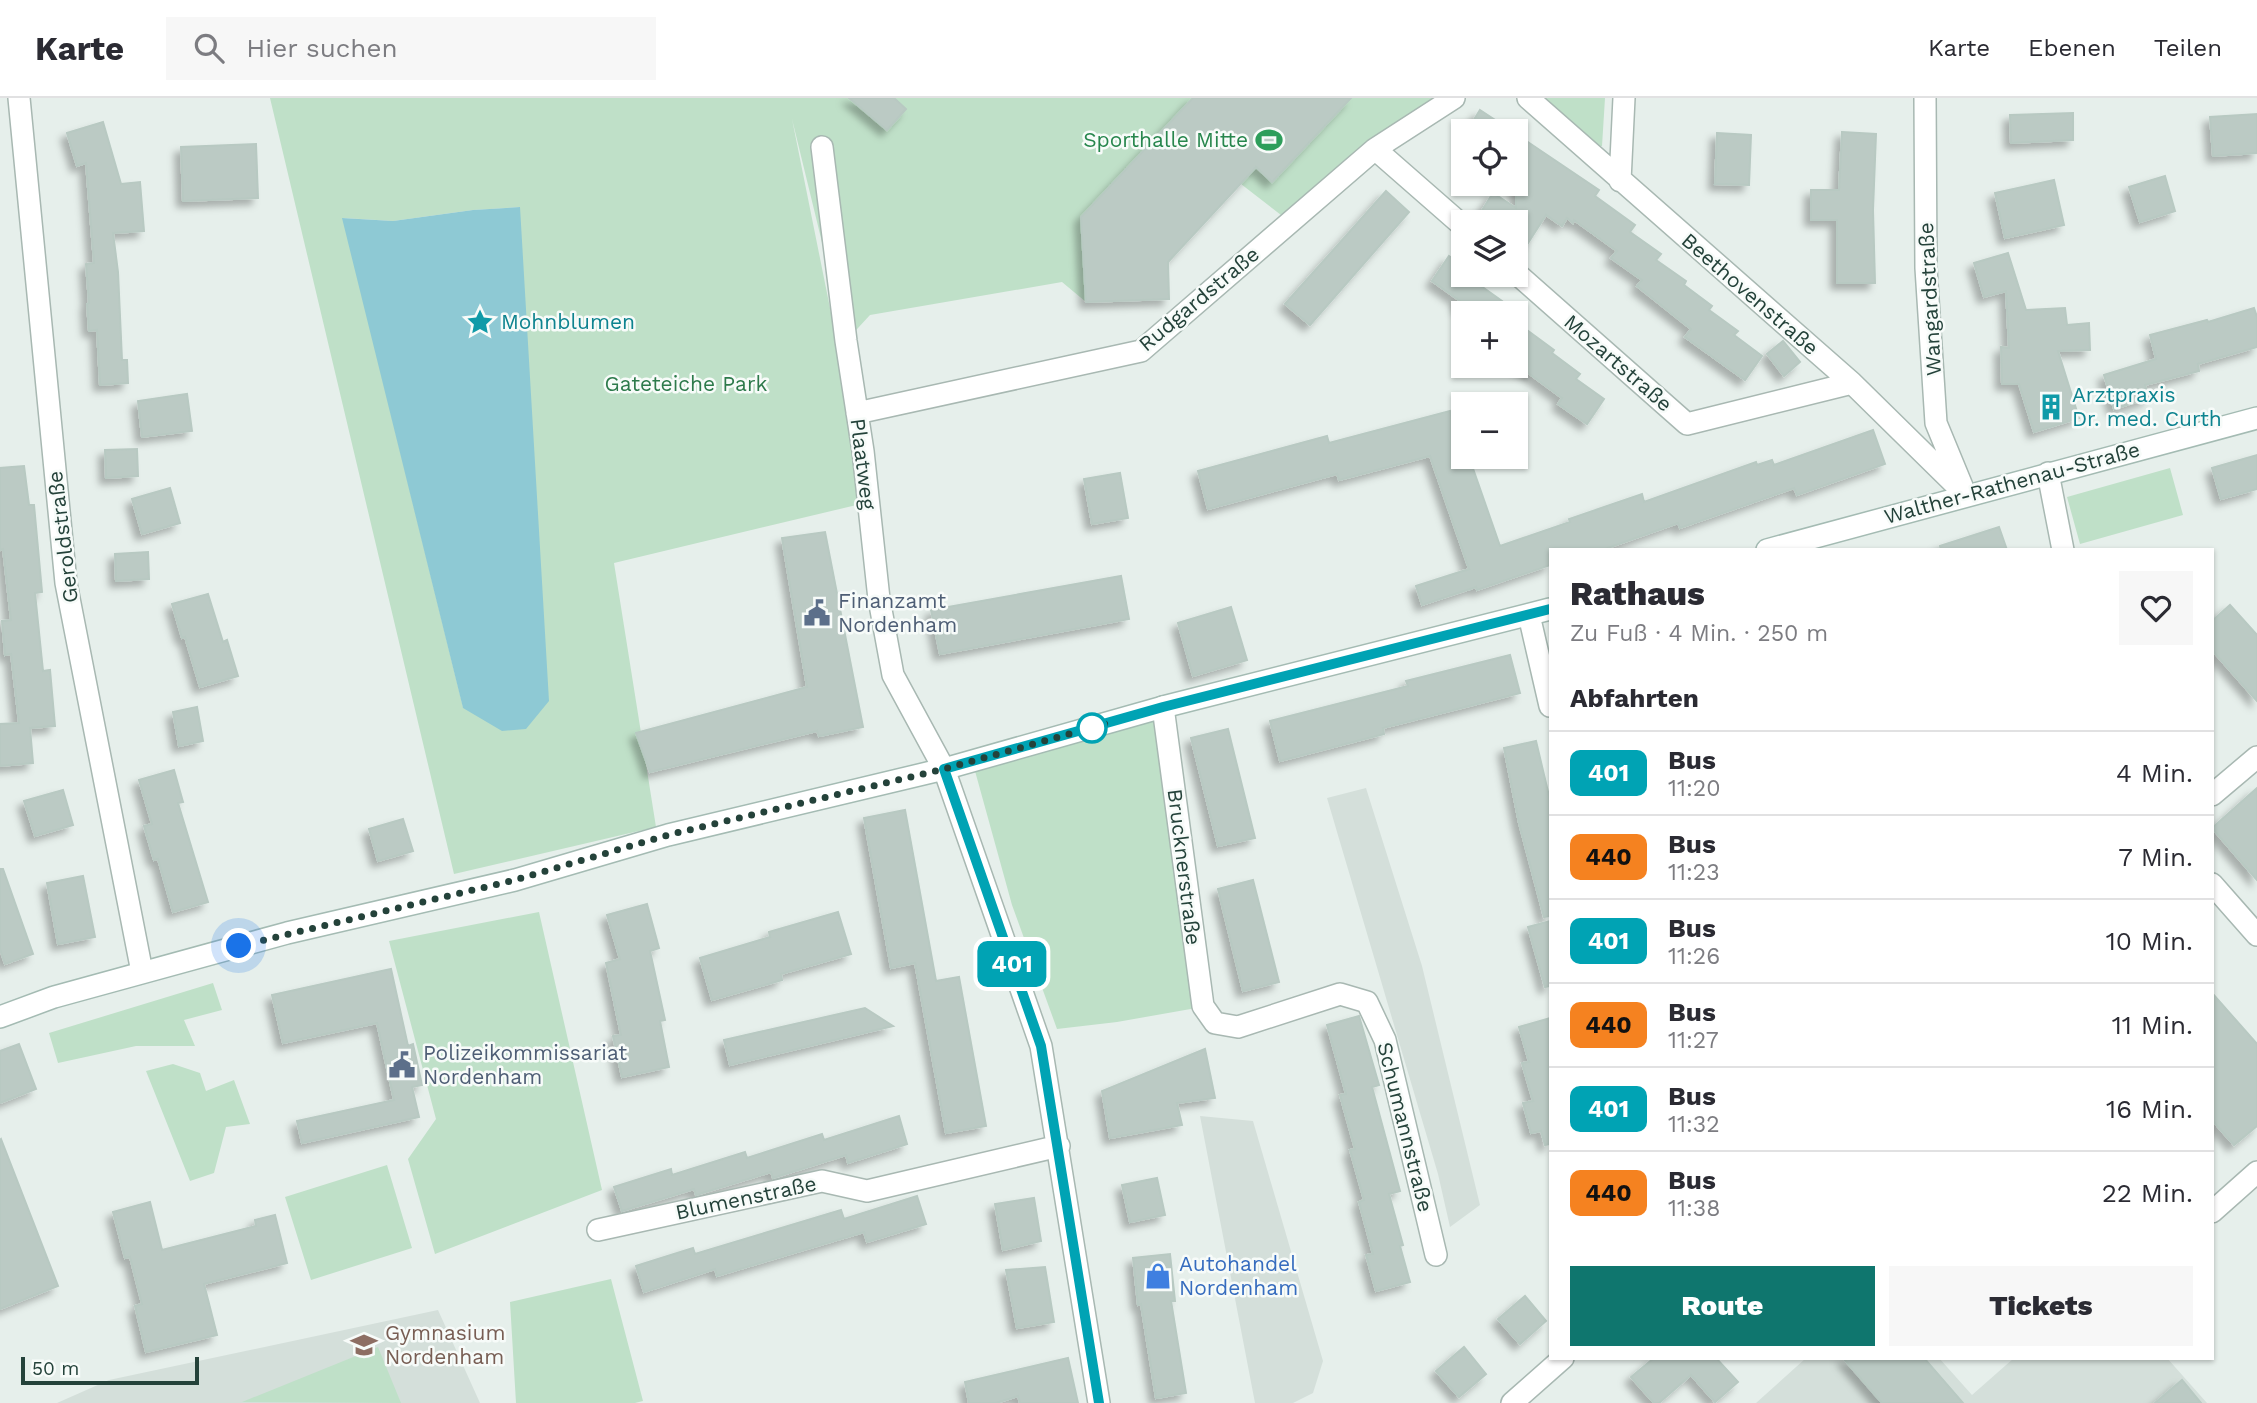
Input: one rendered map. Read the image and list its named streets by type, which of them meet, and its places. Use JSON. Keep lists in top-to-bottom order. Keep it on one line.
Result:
{"streets":{"street":["Beethovenstraße","Rudgardstraße","Wangardstraße","Mozartstraße","Plaatweg","Walther-Rathenau-Straße","Geroldstraße","Brucknerstraße","Schumannstraße","Blumenstraße"]},"crossings":[["Beethovenstraße","Wangardstraße"],["Beethovenstraße","Mozartstraße"],["Beethovenstraße","Walther-Rathenau-Straße"],["Rudgardstraße","Plaatweg"],["Wangardstraße","Walther-Rathenau-Straße"],["Plaatweg","Blumenstraße"],["Brucknerstraße","Schumannstraße"]],"parks":["Gateteiche Park"],"places":{"sports":["Sporthalle Mitte"],"place":["Mohnblumen"],"building":["Arztpraxis Dr. med. Curth"],"public building":["Finanzamt Nordenham","Polizeikommissariat Nordenham"],"shop":["Autohandel Nordenham"],"school or university":["Gymnasium Nordenham"]},"lines":["bus line 401"],"scale_bar":"50 m","page":{"header":"Karte","search":"Hier suchen","nav":["Karte","Ebenen","Teilen"],"on_map":"401","map_buttons":["+","−"],"heading":[["Rathaus","Zu Fuß · 4 Min. · 250 m"],"Abfahrten"],"list":[{"mark":"401","name":"Bus","note":"11:20","value":"4 Min."},{"mark":"440","name":"Bus","note":"11:23","value":"7 Min."},{"mark":"401","name":"Bus","note":"11:26","value":"10 Min."},{"mark":"440","name":"Bus","note":"11:27","value":"11 Min."},{"mark":"401","name":"Bus","note":"11:32","value":"16 Min."},{"mark":"440","name":"Bus","note":"11:38","value":"22 Min."}],"buttons":["Route","Tickets"],"scale":"50 m"}}
